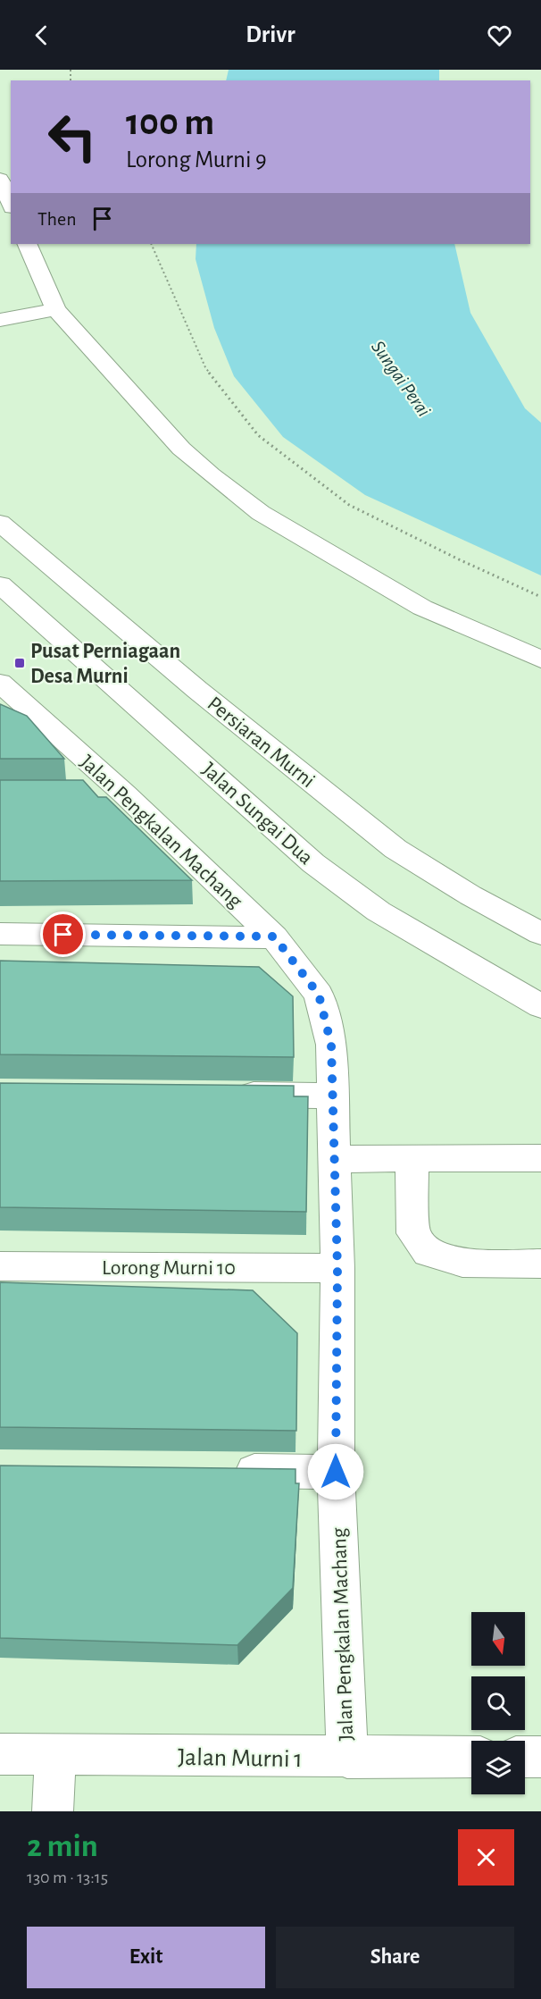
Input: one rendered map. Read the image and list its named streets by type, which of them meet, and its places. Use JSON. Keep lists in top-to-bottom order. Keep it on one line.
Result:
{"streets":{"street":["Persiaran Murni","Jalan Sungai Dua","Jalan Pengkalan Machang","Lorong Murni 10","Jalan Murni 1"]},"crossings":[["Jalan Pengkalan Machang","Lorong Murni 10"],["Jalan Pengkalan Machang","Jalan Murni 1"]],"water":["Sungai Perai"],"places":{"transit":["Pusat Perniagaan Desa Murni"]},"north":"bottom","page":{"header":"Drivr","turn":["100 m","Lorong Murni 9"],"then":"Then","heading":["2 min","130 m · 13:15"],"buttons":["Exit","Share"]}}
